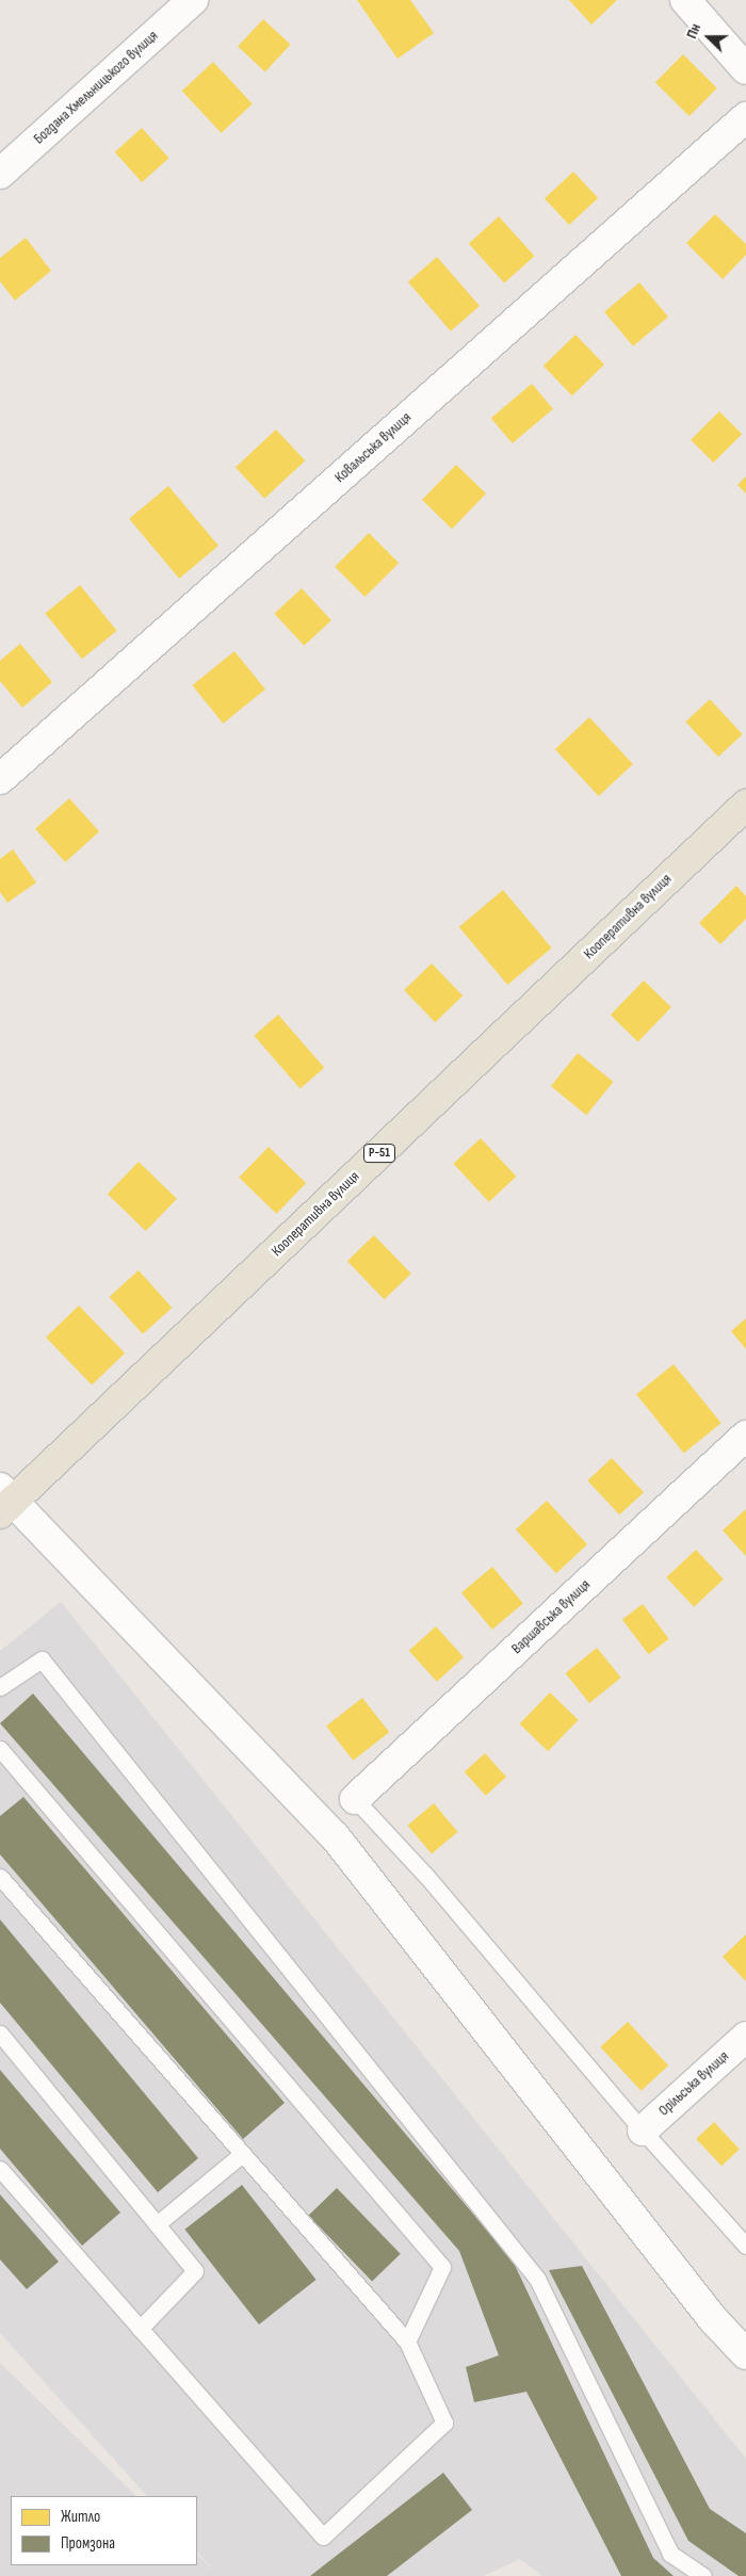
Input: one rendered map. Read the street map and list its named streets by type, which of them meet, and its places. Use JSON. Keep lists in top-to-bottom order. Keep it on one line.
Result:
{"streets":{"main road":["Кооперативна вулиця","Р-51"],"street":["Богдана Хмельницького вулиця","Ковальська вулиця","Варшавська вулиця","Орільська вулиця"]},"legend":["Житло","Промзона"],"north":"left"}
